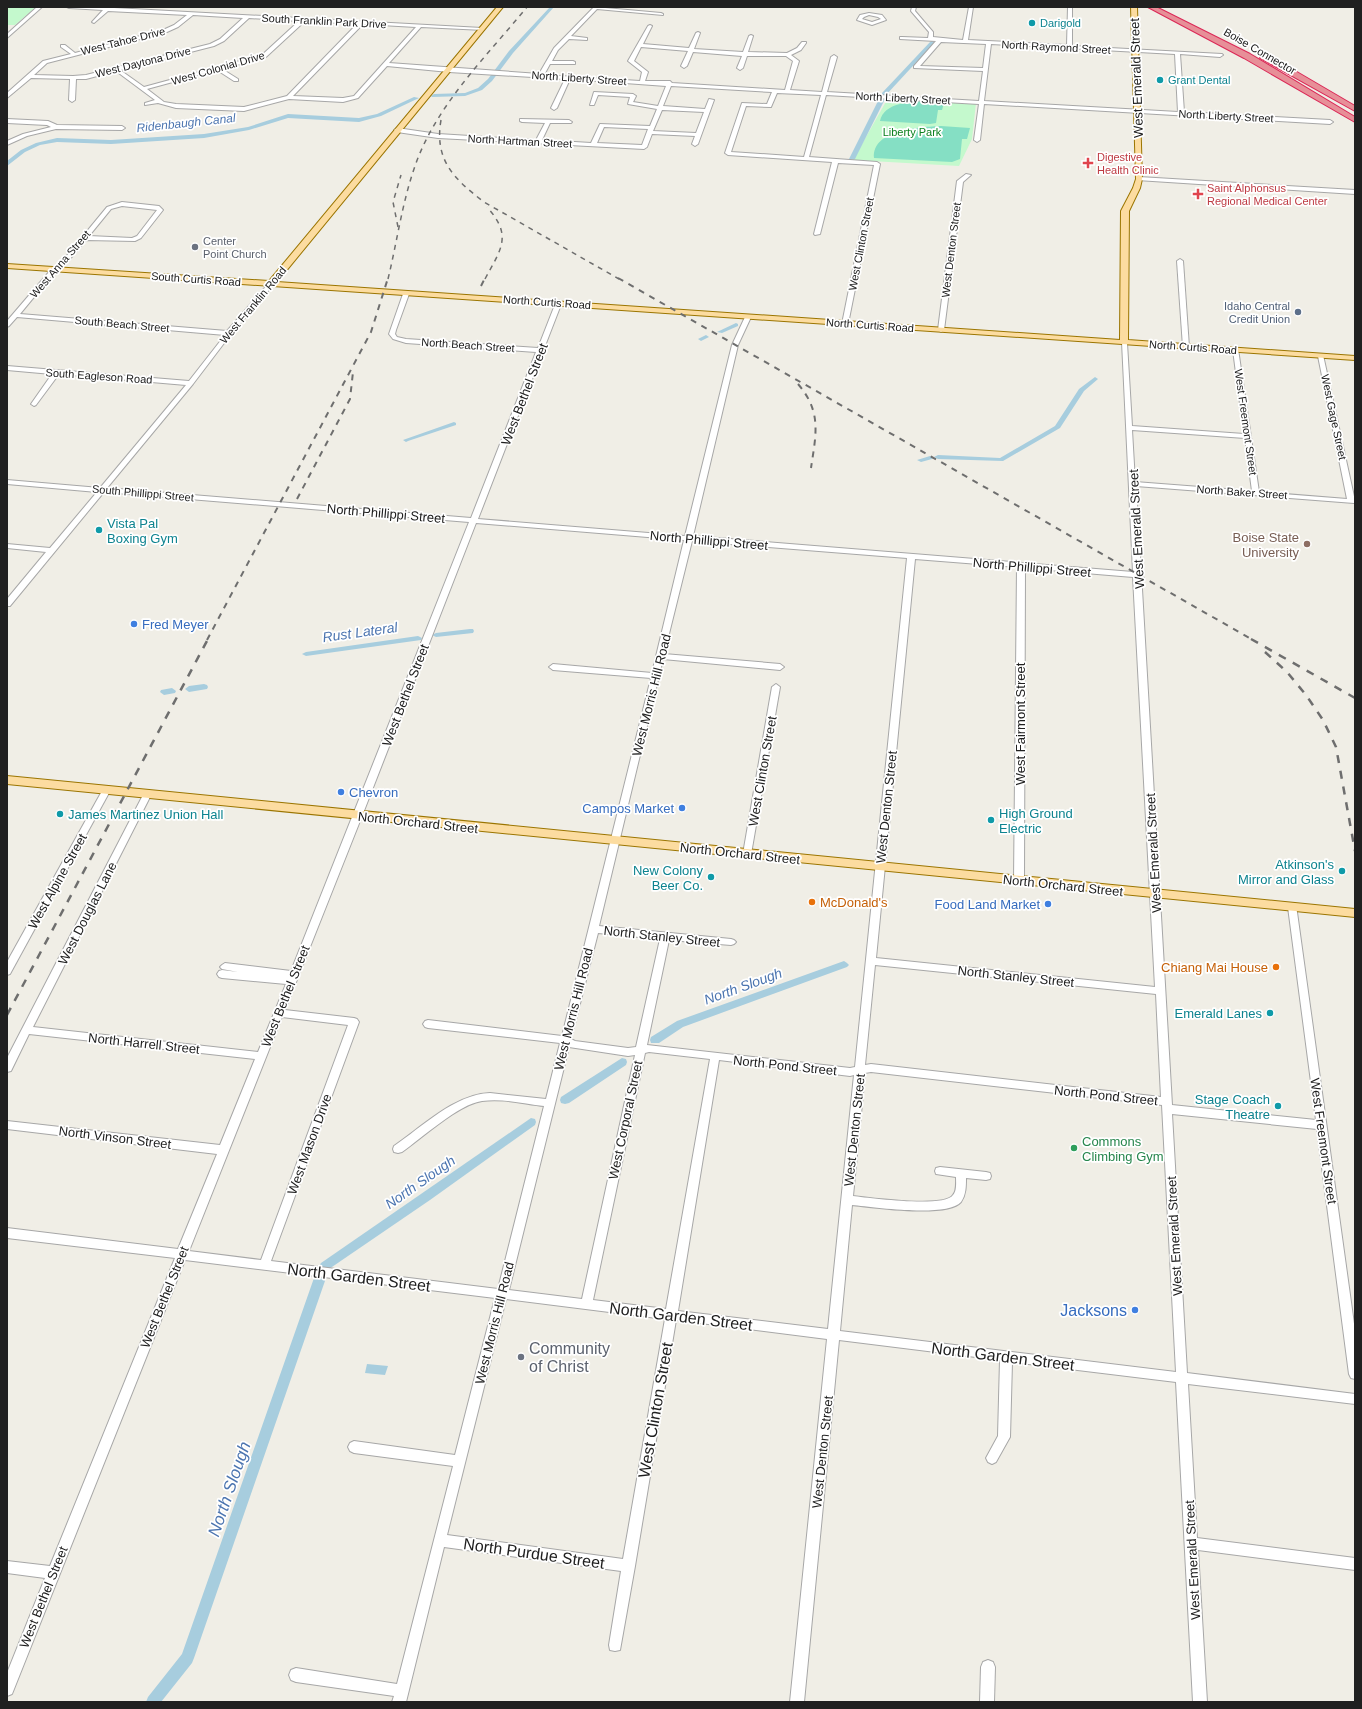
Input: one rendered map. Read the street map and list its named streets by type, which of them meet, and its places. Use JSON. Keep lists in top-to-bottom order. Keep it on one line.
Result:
{"streets":{"highway":["Boise Connector"],"main road":["West Emerald Street","South Curtis Road","North Curtis Road","West Franklin Road","North Orchard Street"],"street":["South Franklin Park Drive","West Tahoe Drive","North Raymond Street","West Daytona Drive","West Colonial Drive","North Liberty Street","North Hartman Street","West Clinton Street","West Denton Street","West Anna Street","South Beach Street","North Beach Street","South Eagleson Road","West Bethel Street","West Gage Street","West Freemont Street","North Baker Street","South Phillippi Street","North Phillippi Street","West Morris Hill Road","West Fairmont Street","West Alpine Street","West Douglas Lane","North Stanley Street","North Harrell Street","North Pond Street","West Corporal Street","North Vinson Street","West Mason Drive","North Garden Street","North Purdue Street"]},"crossings":[["South Franklin Park Drive","West Tahoe Drive"],["South Franklin Park Drive","West Daytona Drive"],["South Franklin Park Drive","West Colonial Drive"],["South Franklin Park Drive","West Franklin Road"],["West Tahoe Drive","West Daytona Drive"],["North Raymond Street","West Emerald Street"],["North Liberty Street","West Emerald Street"],["North Liberty Street","West Franklin Road"],["West Emerald Street","North Curtis Road"],["West Emerald Street","North Baker Street"],["West Emerald Street","North Phillippi Street"],["West Emerald Street","North Orchard Street"],["West Emerald Street","North Stanley Street"],["West Emerald Street","North Pond Street"],["West Emerald Street","North Garden Street"],["North Hartman Street","West Franklin Road"],["West Clinton Street","North Curtis Road"],["West Clinton Street","North Orchard Street"],["West Clinton Street","North Pond Street"],["West Clinton Street","North Garden Street"],["West Clinton Street","North Purdue Street"],["West Denton Street","North Curtis Road"],["West Denton Street","North Phillippi Street"],["West Denton Street","North Orchard Street"],["West Denton Street","North Stanley Street"],["West Denton Street","North Pond Street"],["West Denton Street","North Garden Street"],["West Anna Street","South Curtis Road"],["West Anna Street","South Beach Street"],["South Curtis Road","North Curtis Road"],["South Curtis Road","West Franklin Road"],["North Curtis Road","North Beach Street"],["North Curtis Road","West Bethel Street"],["North Curtis Road","West Gage Street"],["North Curtis Road","West Freemont Street"],["North Curtis Road","West Morris Hill Road"],["West Franklin Road","South Beach Street"],["West Franklin Road","South Eagleson Road"],["West Franklin Road","South Phillippi Street"],["North Beach Street","West Bethel Street"],["West Bethel Street","North Phillippi Street"],["West Bethel Street","North Orchard Street"],["West Bethel Street","North Harrell Street"],["West Bethel Street","North Vinson Street"],["West Bethel Street","West Mason Drive"],["West Bethel Street","North Garden Street"],["West Gage Street","North Baker Street"],["West Freemont Street","North Baker Street"],["West Freemont Street","North Orchard Street"],["West Freemont Street","North Pond Street"],["South Phillippi Street","North Phillippi Street"],["North Phillippi Street","West Morris Hill Road"],["North Phillippi Street","West Fairmont Street"],["West Morris Hill Road","North Orchard Street"],["West Morris Hill Road","North Stanley Street"],["West Morris Hill Road","North Pond Street"],["West Morris Hill Road","North Garden Street"],["West Morris Hill Road","North Purdue Street"],["West Fairmont Street","North Orchard Street"],["North Orchard Street","West Alpine Street"],["North Orchard Street","West Douglas Lane"],["West Douglas Lane","North Harrell Street"],["North Stanley Street","West Corporal Street"],["North Pond Street","West Corporal Street"],["West Corporal Street","North Garden Street"],["West Mason Drive","North Garden Street"]],"water":["Ridenbaugh Canal","Rust Lateral","North Slough"],"parks":["Liberty Park"],"places":{"other":["Darigold","Grant Dental","Center Point Church","Idaho Central Credit Union","Vista Pal Boxing Gym","Boise State University","Fred Meyer","Chevron","Campos Market","James Martinez Union Hall","High Ground Electric","Atkinson's Mirror and Glass","New Colony Beer Co.","McDonald's","Food Land Market","Chiang Mai House","Emerald Lanes","Stage Coach Theatre","Commons Climbing Gym","Jacksons","Community of Christ"],"health":["Digestive Health Clinic","Saint Alphonsus Regional Medical Center"]}}
